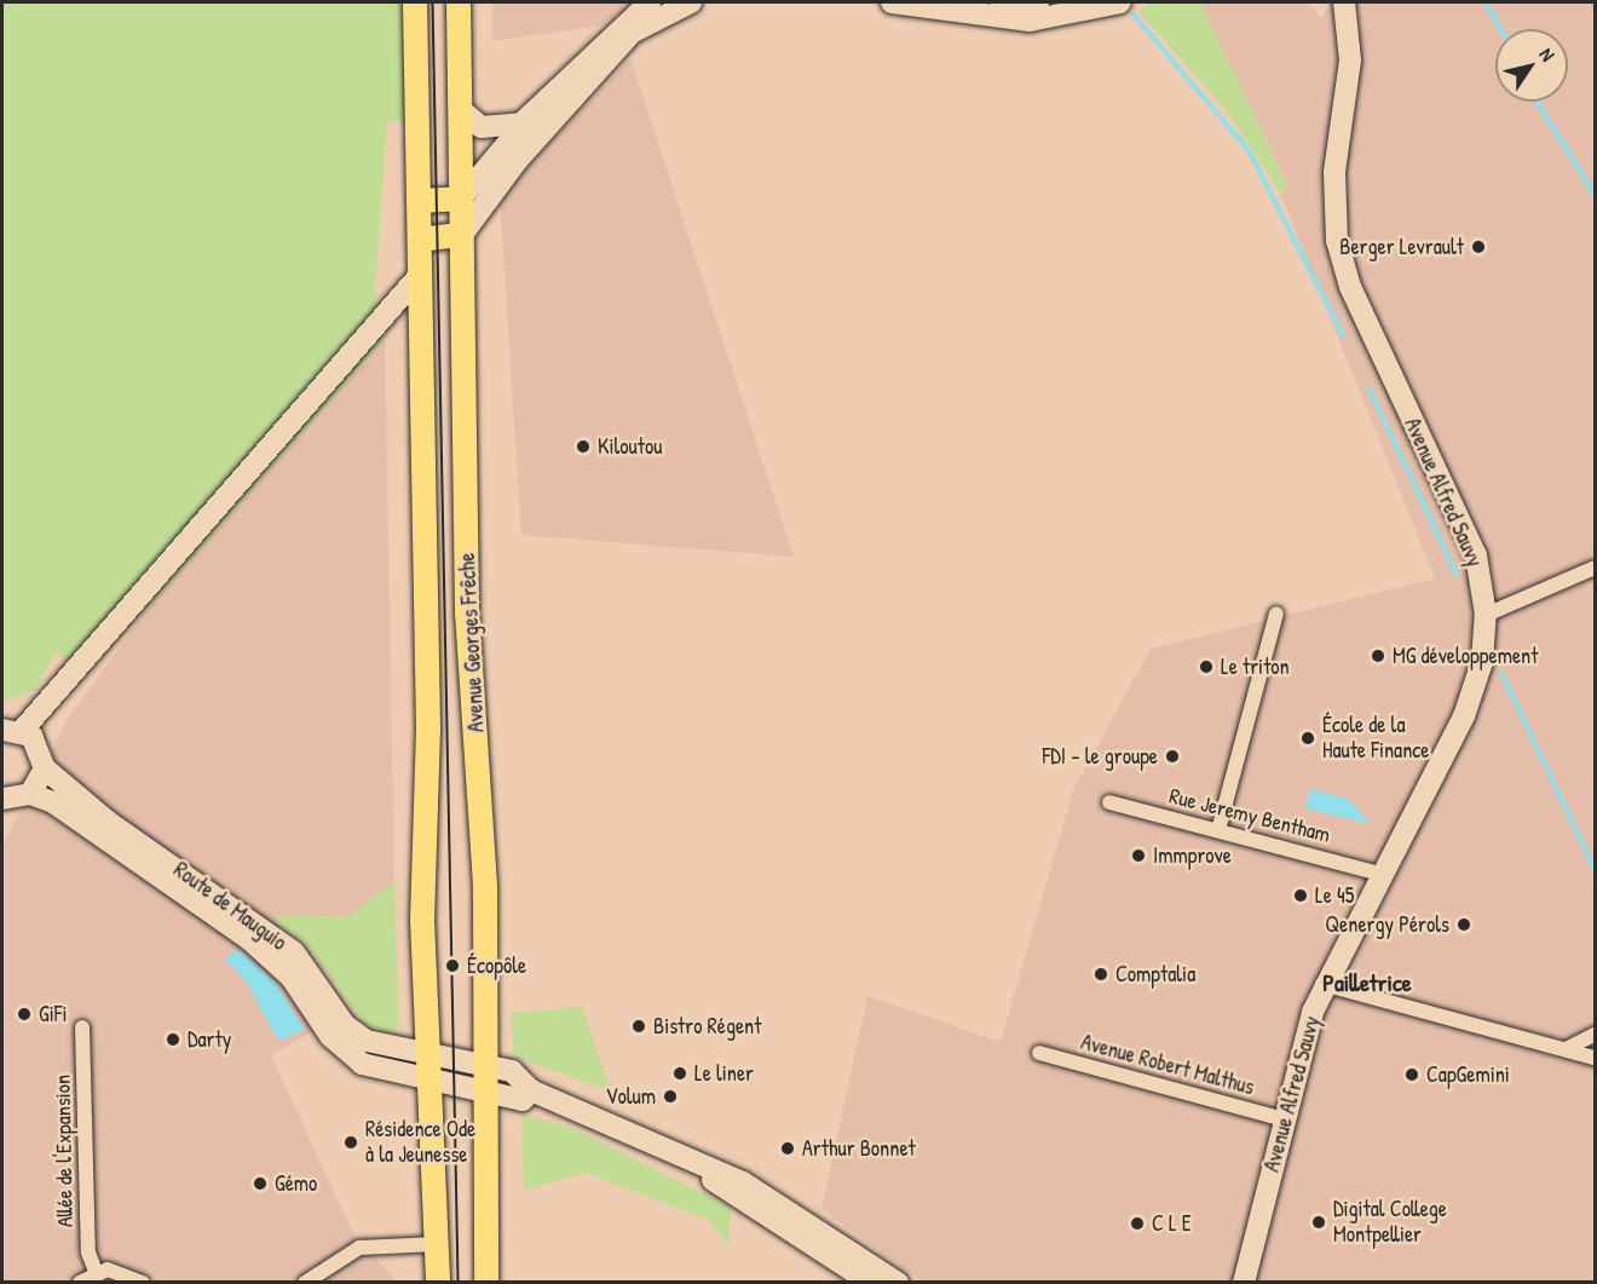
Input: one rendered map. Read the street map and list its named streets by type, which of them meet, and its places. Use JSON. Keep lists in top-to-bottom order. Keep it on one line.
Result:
{"streets":{"main road":["Avenue Georges Frêche"],"street":["Avenue Alfred Sauvy","Rue Jeremy Bentham","Route de Mauguio","Avenue Robert Malthus","Allée de l'Expansion"]},"crossings":[["Avenue Alfred Sauvy","Rue Jeremy Bentham"],["Avenue Alfred Sauvy","Avenue Robert Malthus"],["Avenue Georges Frêche","Route de Mauguio"]],"districts":["Pailletrice"],"places":["Berger Levrault","Kiloutou","MG développement","Le triton","École de la Haute Finance","FDI - le groupe","Immprove","Le 45","Qenergy Pérols","Écopôle","Comptalia","GiFi","Bistro Régent","Darty","Le liner","CapGemini","Volum","Résidence Ode à la Jeunesse","Arthur Bonnet","Gémo","Digital College Montpellier","C L E"],"north":"top right"}
